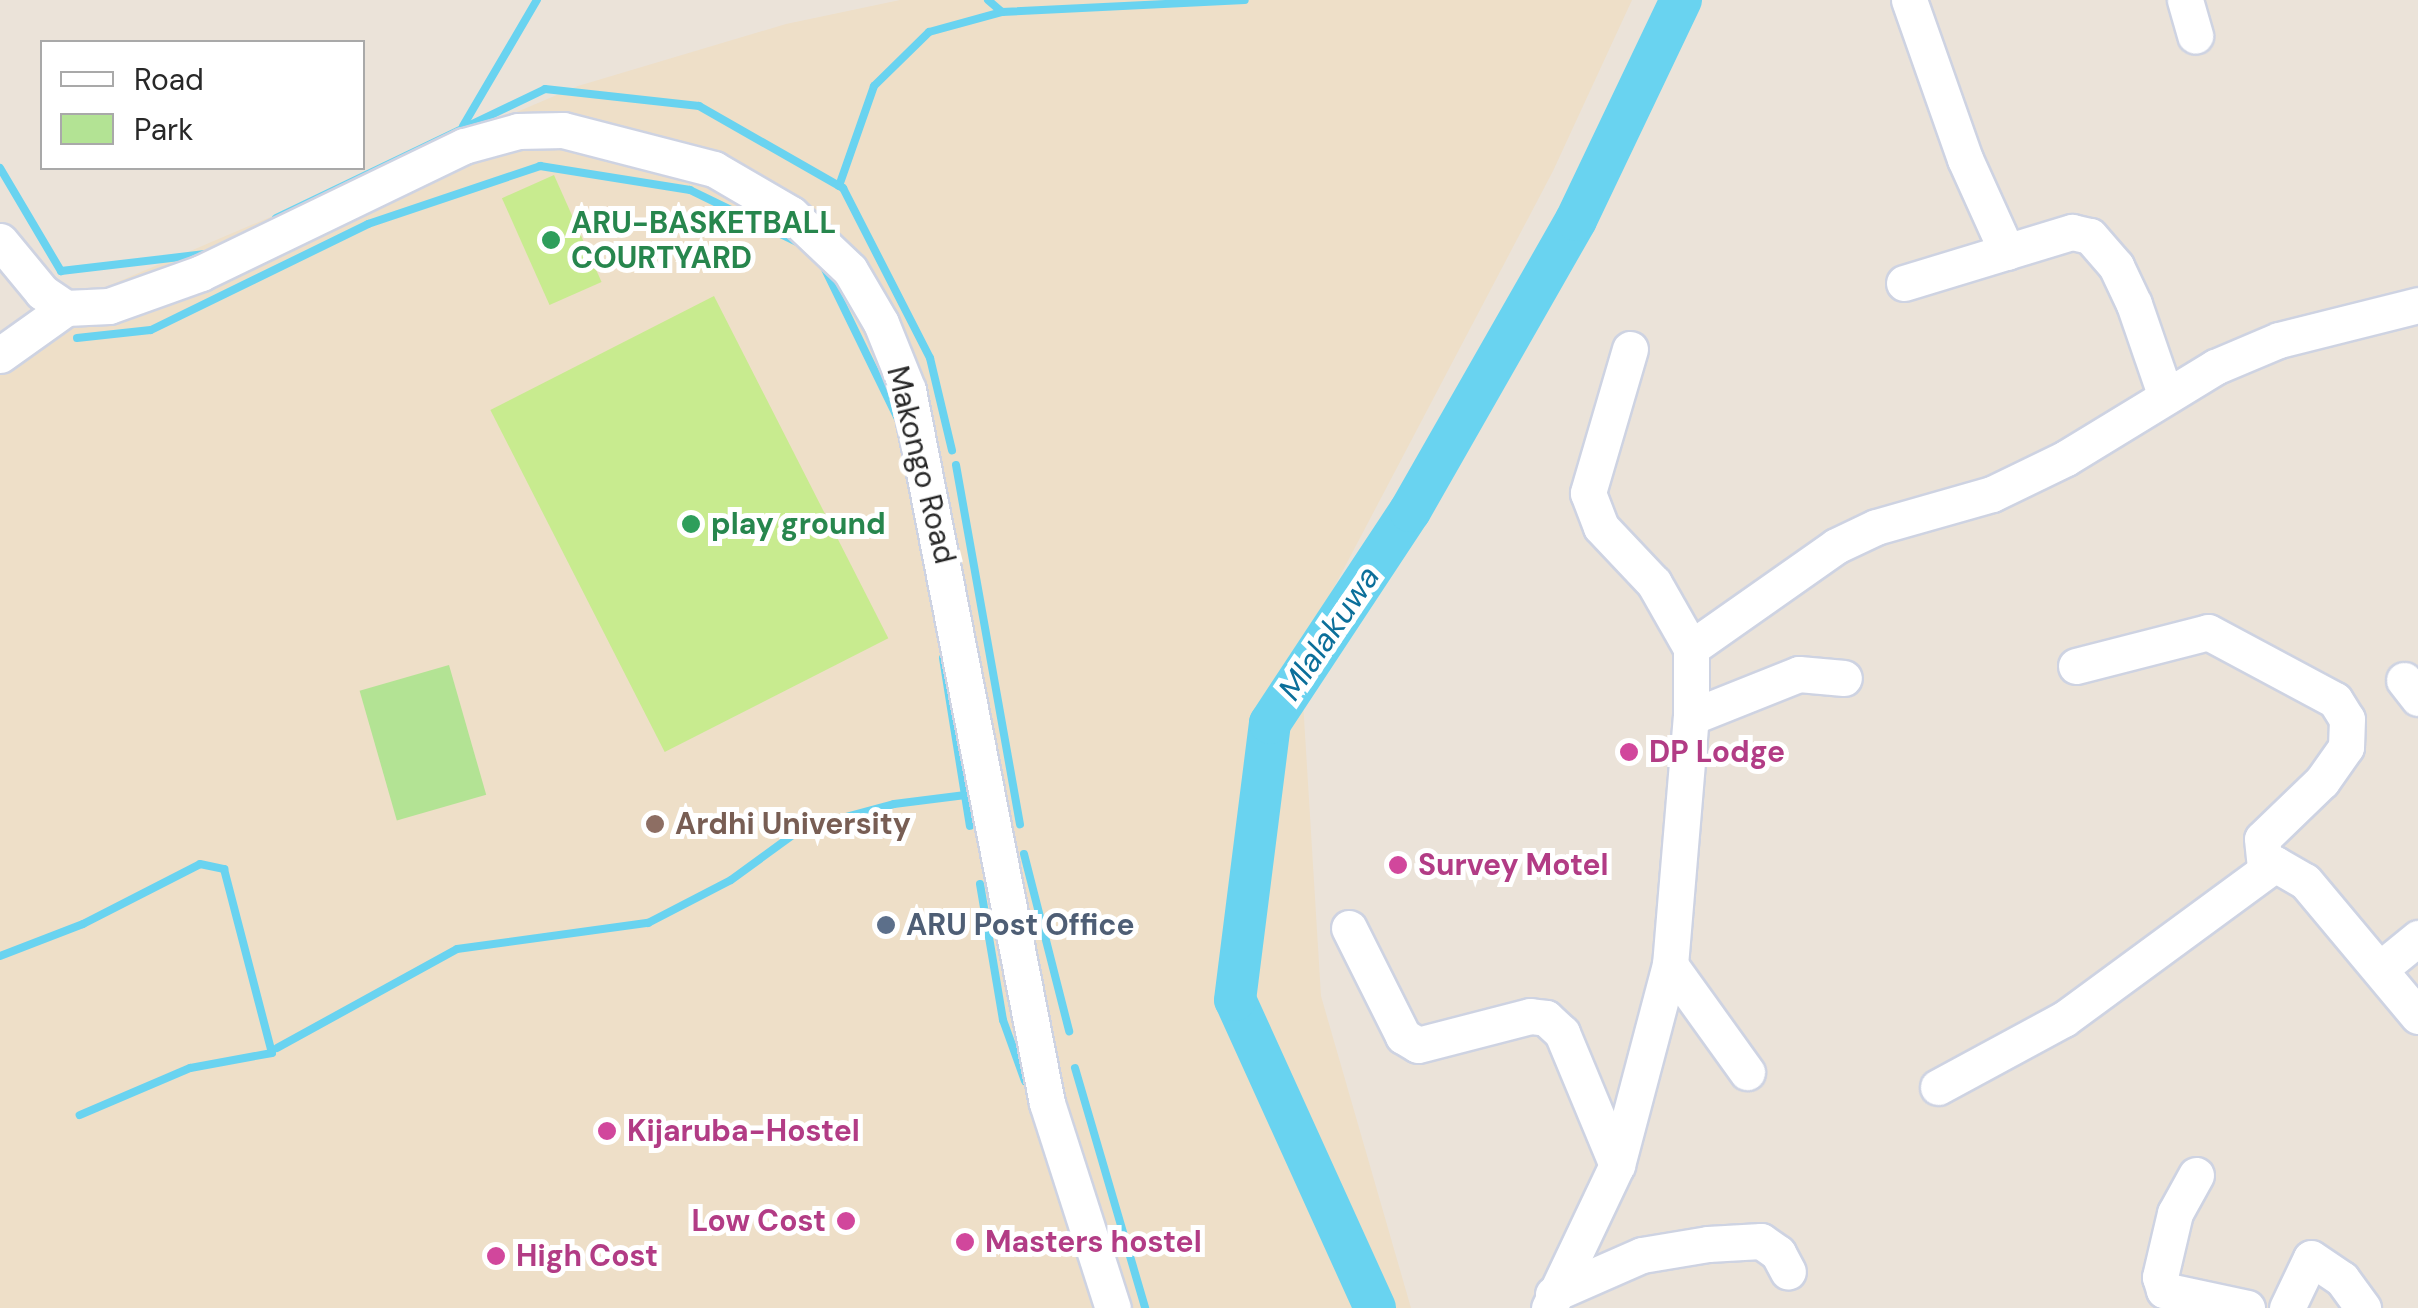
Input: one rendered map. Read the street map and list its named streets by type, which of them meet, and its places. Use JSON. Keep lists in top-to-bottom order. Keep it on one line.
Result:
{"streets":{"street":["Makongo Road"]},"water":["Mlalakuwa"],"places":["ARU-BASKETBALL COURTYARD","play ground","DP Lodge","Ardhi University","Survey Motel","ARU Post Office","Kijaruba-Hostel","Low Cost","Masters hostel","High Cost"],"legend":["Road","Park"]}
